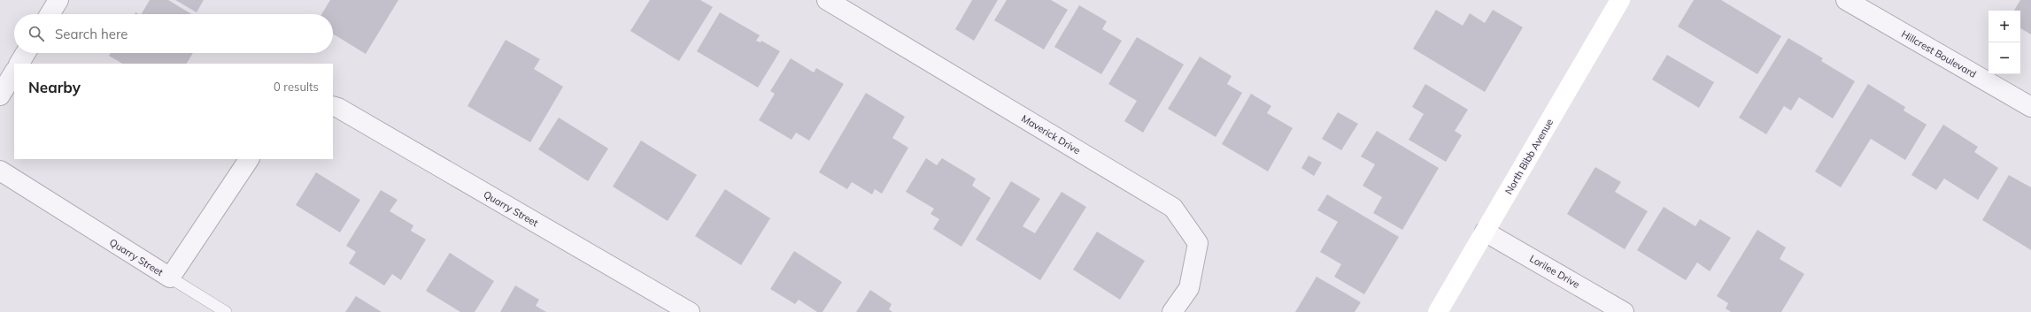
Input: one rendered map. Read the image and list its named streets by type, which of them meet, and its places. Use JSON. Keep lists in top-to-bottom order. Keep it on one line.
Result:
{"streets":{"main road":["North Bibb Avenue"],"street":["Hillcrest Boulevard","Maverick Drive","Quarry Street","Lorilee Drive"]},"crossings":[["North Bibb Avenue","Lorilee Drive"]],"page":{"map_buttons":["+","−"],"search":"Search here","heading":["Nearby","0 results"]}}
